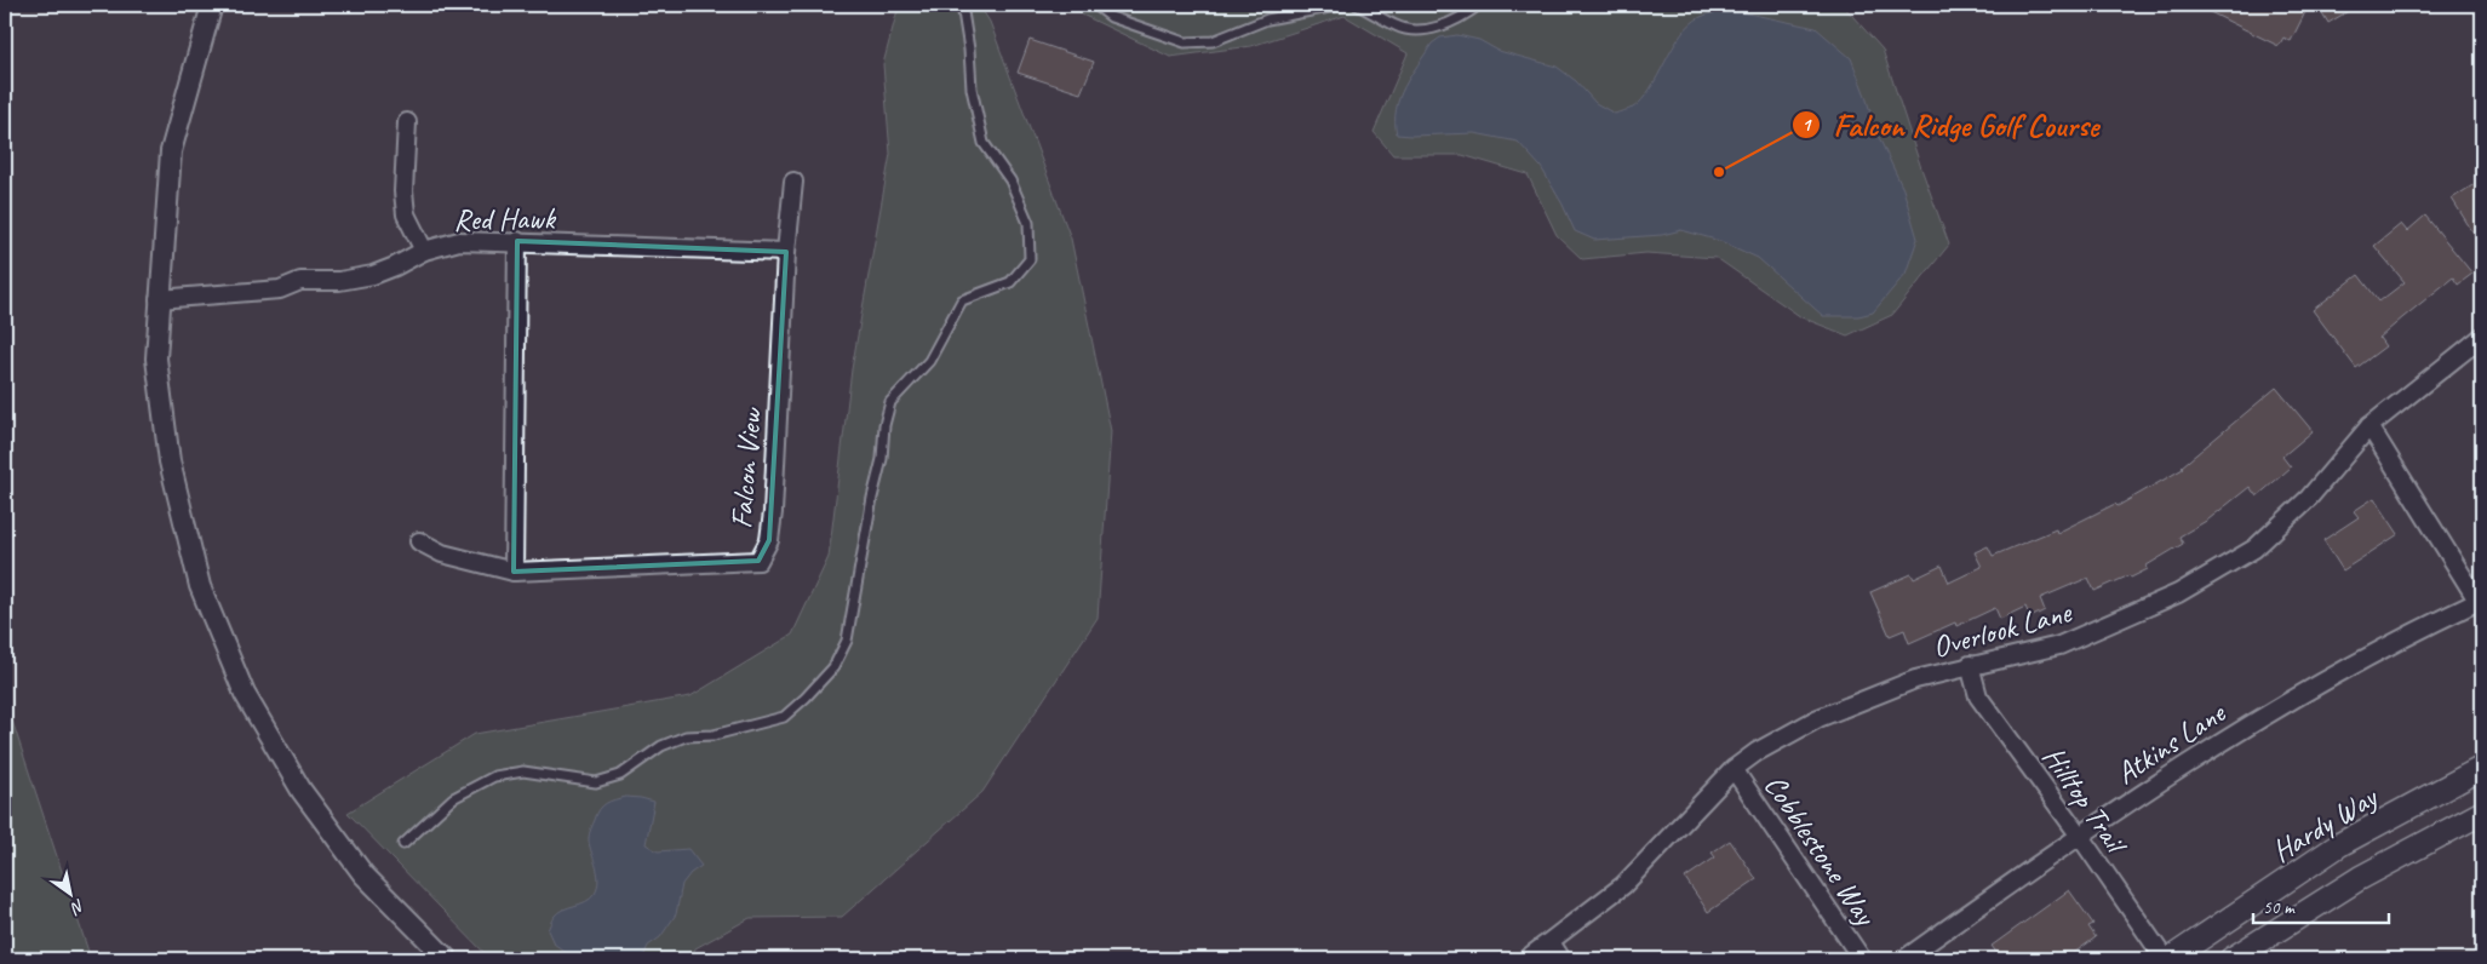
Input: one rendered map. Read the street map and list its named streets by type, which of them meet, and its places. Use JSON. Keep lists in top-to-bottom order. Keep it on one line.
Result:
{"streets":{"main road":["Hardy Way"],"street":["Red Hawk","Falcon View","Overlook Lane","Atkins Lane","Hilltop Trail","Cobblestone Way"]},"crossings":[["Red Hawk","Falcon View"],["Overlook Lane","Hilltop Trail"],["Overlook Lane","Cobblestone Way"],["Atkins Lane","Hilltop Trail"],["Hilltop Trail","Hardy Way"]],"places":["Falcon Ridge Golf Course"],"scale_bar":"50 m","north":"bottom right"}
